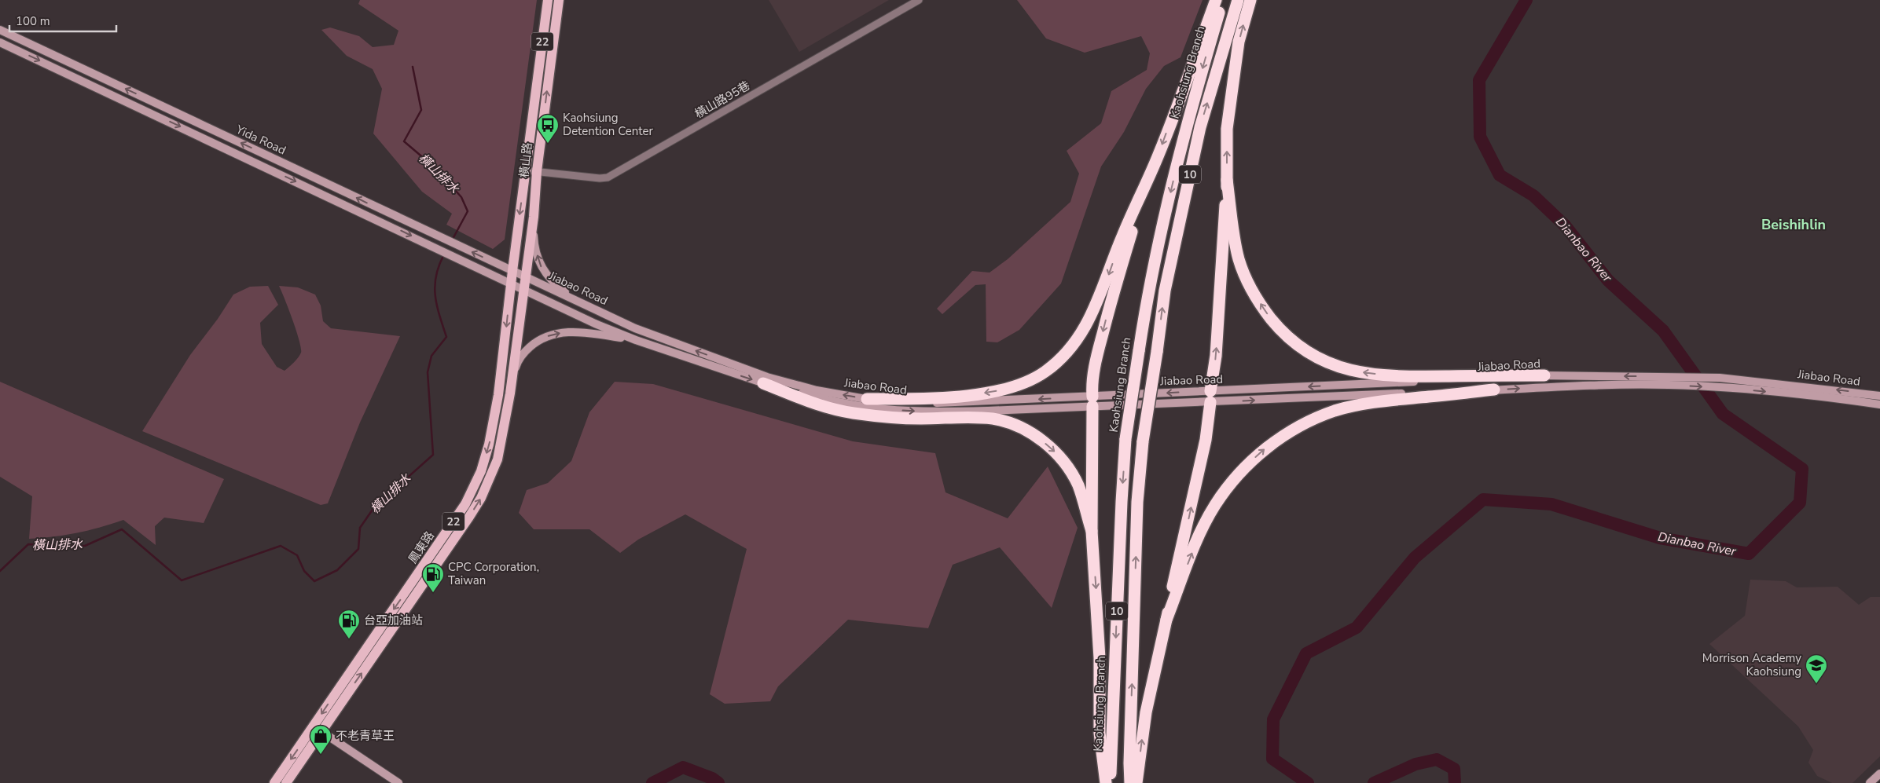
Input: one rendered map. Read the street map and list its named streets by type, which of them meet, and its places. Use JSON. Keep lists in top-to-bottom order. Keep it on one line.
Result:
{"streets":{"highway":["Kaohsiung Branch","10"],"main road":["22","橫山路","鳳東路"],"street":["橫山路95巷","Yida Road","Jiabao Road"]},"crossings":[["橫山路95巷","橫山路"],["Yida Road","橫山路"],["Yida Road","Jiabao Road"],["Yida Road","鳳東路"],["橫山路","Jiabao Road"],["橫山路","鳳東路"],["Jiabao Road","鳳東路"]],"districts":["Beishihlin"],"water":["橫山排水","Dianbao River"],"places":{"bus stop":["Kaohsiung Detention Center"],"fuel station":["CPC Corporation, Taiwan","台亞加油站"],"school or university":["Morrison Academy Kaohsiung"],"shop":["不老青草王"]},"scale_bar":"100 m"}
